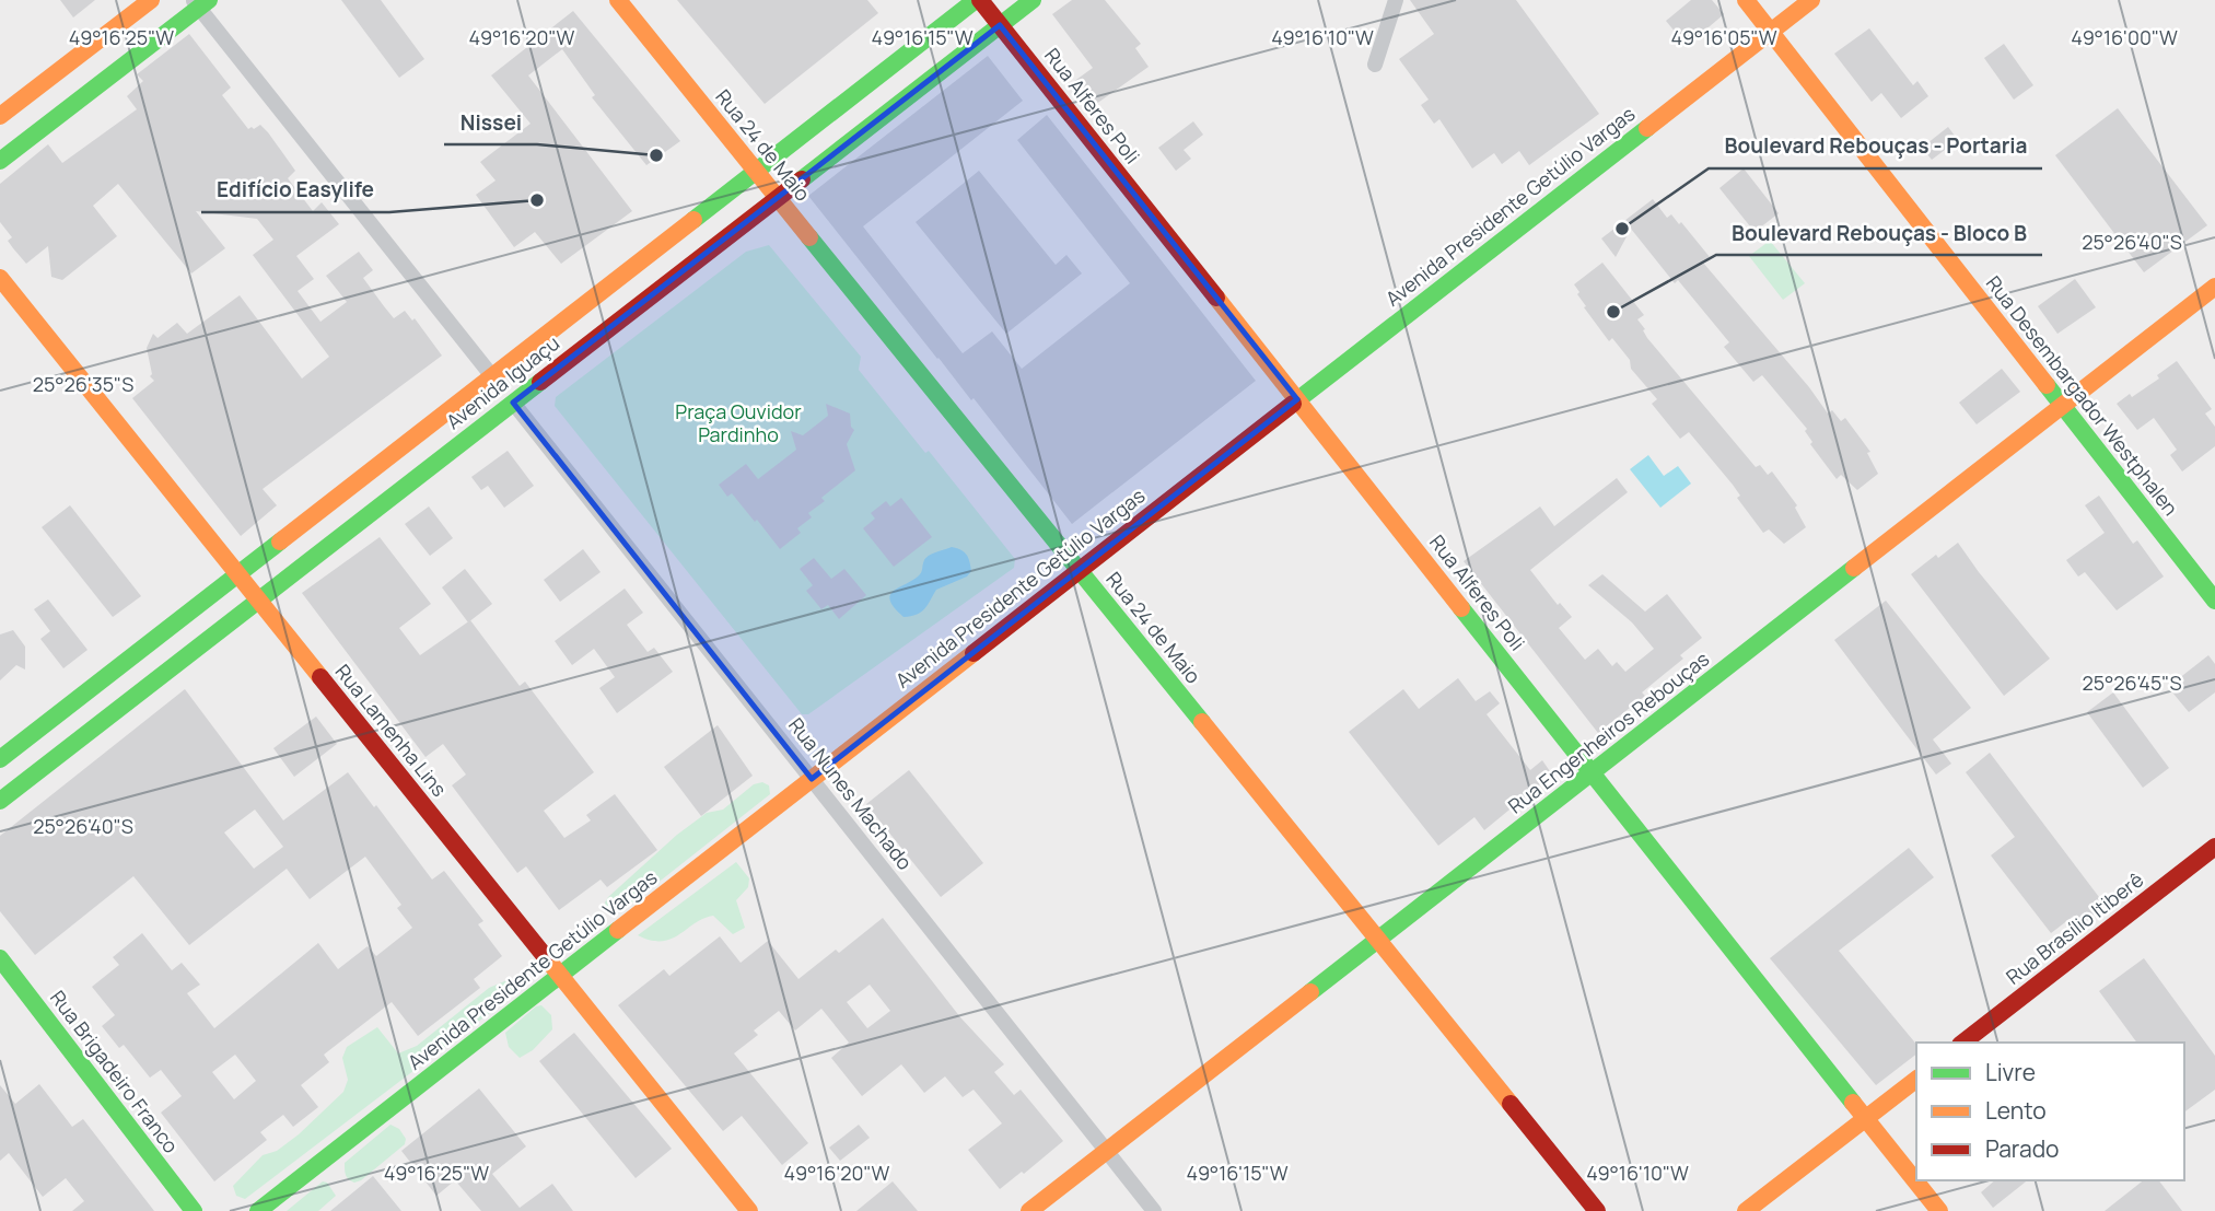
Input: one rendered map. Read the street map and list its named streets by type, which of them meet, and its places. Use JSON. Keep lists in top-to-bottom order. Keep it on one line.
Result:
{"streets":{"main road":["Rua Alferes Poli","Rua 24 de Maio","Avenida Presidente Getúlio Vargas","Avenida Iguaçu","Rua Desembargador Westphalen","Rua Lamenha Lins","Rua Engenheiros Rebouças","Rua Brasílio Itiberê","Rua Brigadeiro Franco"],"street":["Rua Nunes Machado"]},"crossings":[["Rua Alferes Poli","Avenida Presidente Getúlio Vargas"],["Rua Alferes Poli","Avenida Iguaçu"],["Rua Alferes Poli","Rua Engenheiros Rebouças"],["Rua 24 de Maio","Avenida Presidente Getúlio Vargas"],["Rua 24 de Maio","Avenida Iguaçu"],["Rua 24 de Maio","Rua Engenheiros Rebouças"],["Avenida Presidente Getúlio Vargas","Rua Desembargador Westphalen"],["Avenida Presidente Getúlio Vargas","Rua Lamenha Lins"],["Avenida Presidente Getúlio Vargas","Rua Nunes Machado"],["Avenida Iguaçu","Rua Lamenha Lins"],["Avenida Iguaçu","Rua Nunes Machado"],["Rua Desembargador Westphalen","Rua Engenheiros Rebouças"],["Rua Engenheiros Rebouças","Rua Nunes Machado"]],"parks":["Praça Ouvidor Pardinho"],"places":["Nissei","Edifício Easylife","Boulevard Rebouças - Portaria","Boulevard Rebouças - Bloco B"],"legend":["Livre","Lento","Parado"],"coordinates":["49°16'25\"W","49°16'20\"W","49°16'15\"W","49°16'10\"W","49°16'05\"W","49°16'00\"W","25°26'40\"S","25°26'35\"S","25°26'45\"S"]}
